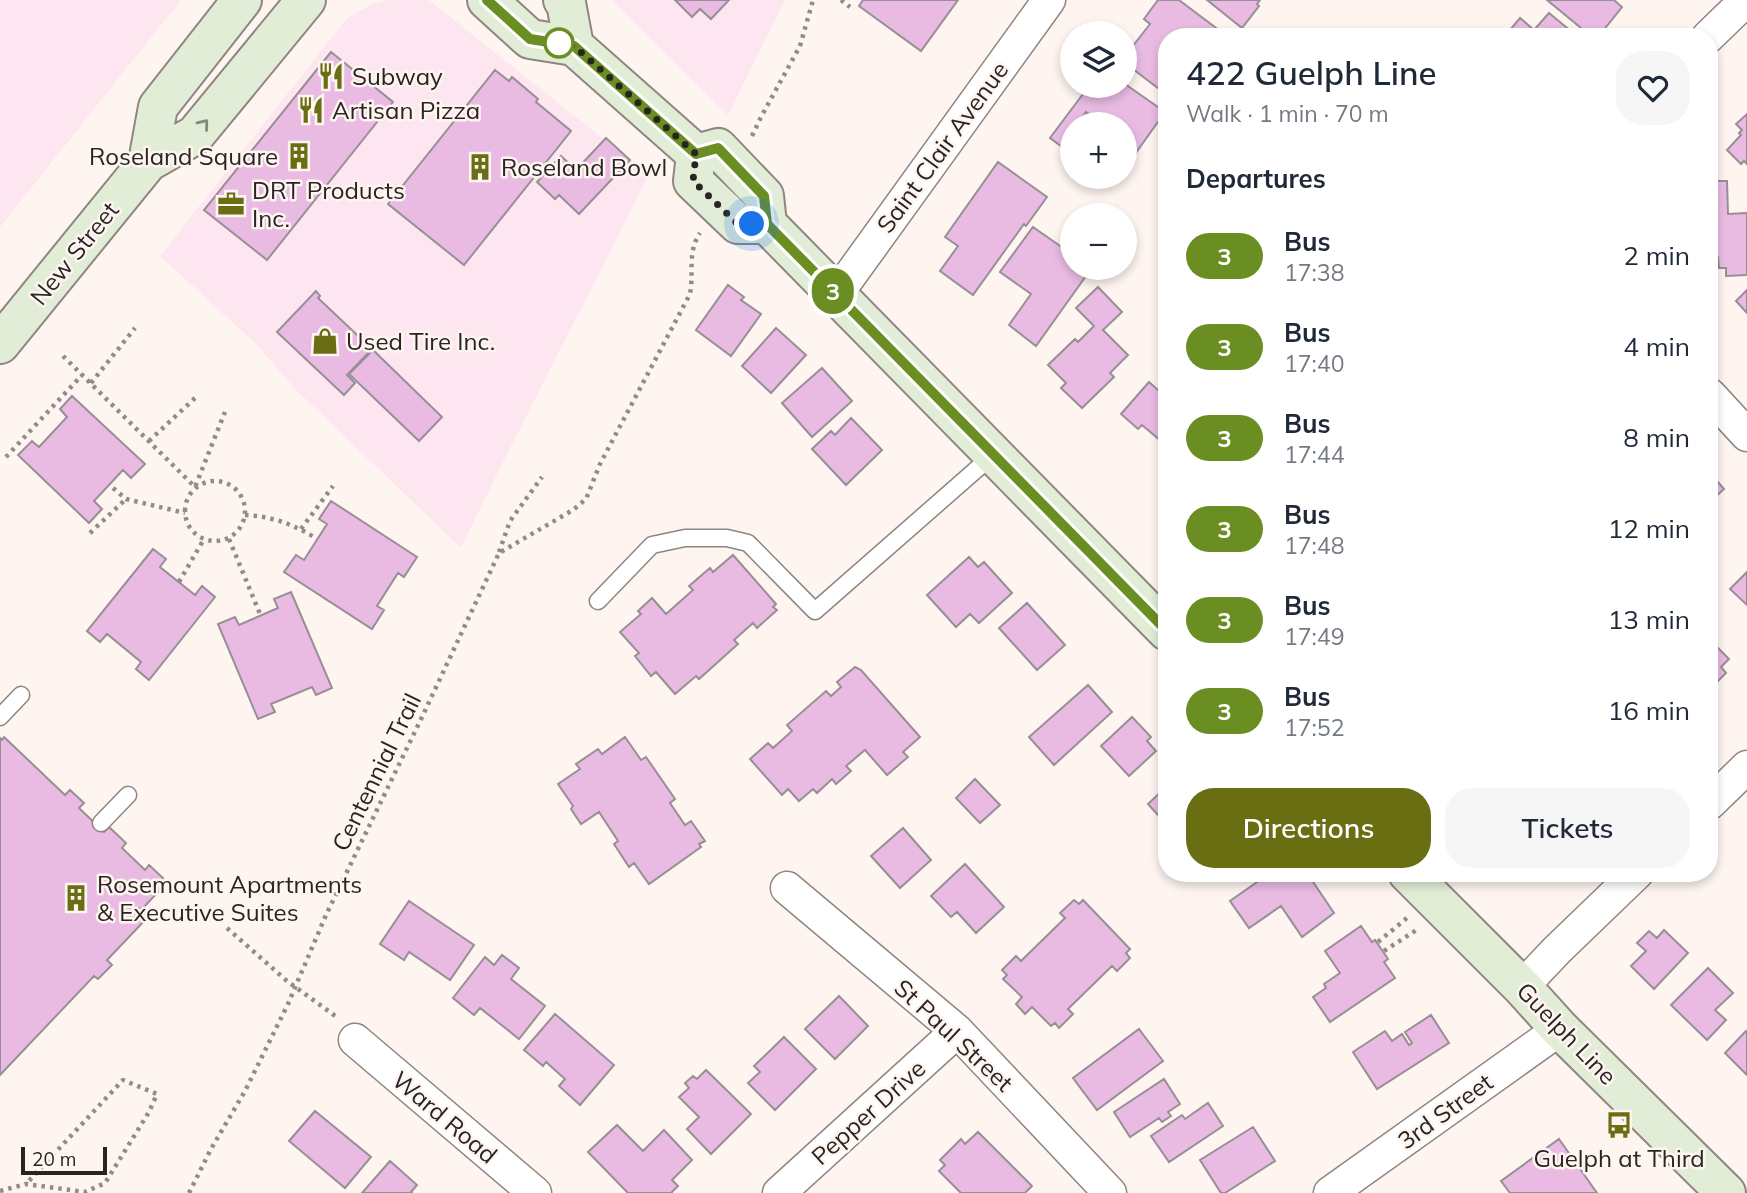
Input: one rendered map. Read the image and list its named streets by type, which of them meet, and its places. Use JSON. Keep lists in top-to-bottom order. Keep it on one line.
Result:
{"streets":{"main road":["New Street","Guelph Line"],"street":["Saint Clair Avenue","St Paul Street","3rd Street","Pepper Drive","Ward Road"],"path":["Centennial Trail"]},"crossings":[["Guelph Line","3rd Street"],["St Paul Street","Pepper Drive"]],"places":{"restaurant":["Subway","Artisan Pizza"],"building":["Roseland Square","Roseland Bowl","Rosemount Apartments & Executive Suites"],"office":["DRT Products Inc."],"shop":["Used Tire Inc."],"bus stop":["Guelph at Third"]},"lines":["bus line 3"],"scale_bar":"20 m","page":{"on_map":"3","map_buttons":["+","−"],"heading":[["422 Guelph Line","Walk · 1 min · 70 m"],"Departures"],"list":[{"mark":"3","name":"Bus","note":"17:38","value":"2 min"},{"mark":"3","name":"Bus","note":"17:40","value":"4 min"},{"mark":"3","name":"Bus","note":"17:44","value":"8 min"},{"mark":"3","name":"Bus","note":"17:48","value":"12 min"},{"mark":"3","name":"Bus","note":"17:49","value":"13 min"},{"mark":"3","name":"Bus","note":"17:52","value":"16 min"}],"buttons":["Directions","Tickets"],"scale":"20 m"}}
